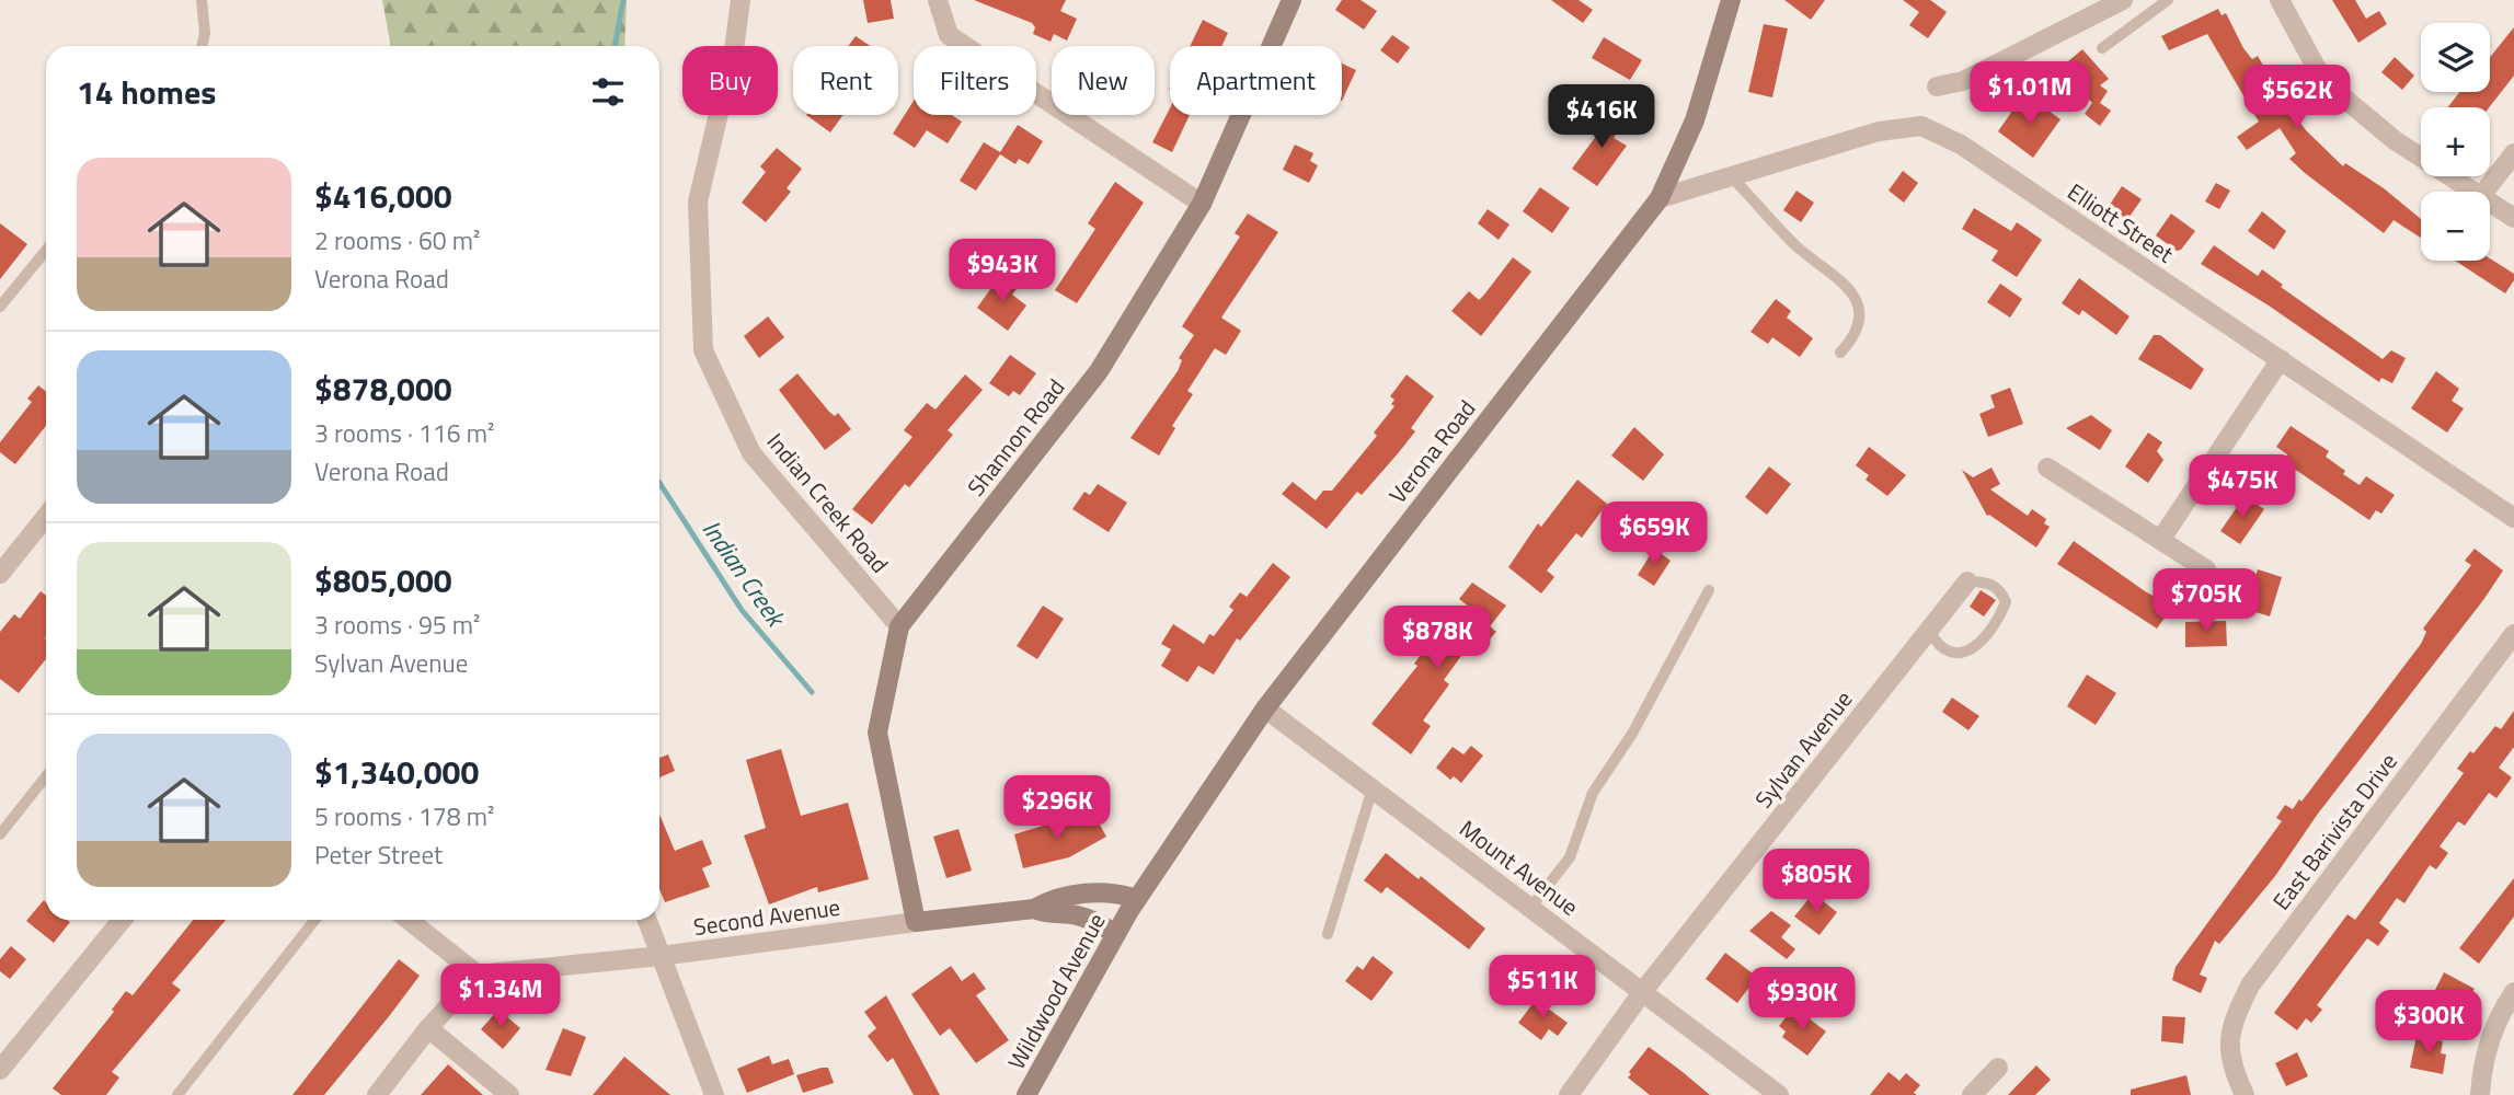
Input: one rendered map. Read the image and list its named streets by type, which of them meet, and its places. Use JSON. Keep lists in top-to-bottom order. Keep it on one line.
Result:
{"streets":{"street":["Elliott Street","Shannon Road","Verona Road","Indian Creek Road","Sylvan Avenue","East Barivista Drive","Mount Avenue","Second Avenue","Wildwood Avenue"]},"crossings":[["Elliott Street","Verona Road"],["Shannon Road","Indian Creek Road"],["Shannon Road","Second Avenue"],["Verona Road","Mount Avenue"],["Verona Road","Second Avenue"],["Verona Road","Wildwood Avenue"],["Sylvan Avenue","Mount Avenue"],["Second Avenue","Wildwood Avenue"]],"water":["Indian Creek"],"page":{"map_buttons":["+","−"],"chip":["Buy","Rent","Filters","New","Apartment"],"heading":"14 homes","price":["$1.01M","$562K","$416K","$943K","$475K","$659K","$705K","$878K","$296K","$805K","$511K","$1.34M","$930K","$300K"],"list":[{"name":"$416,000","note":"2 rooms · 60 m² · Verona Road"},{"name":"$878,000","note":"3 rooms · 116 m² · Verona Road"},{"name":"$805,000","note":"3 rooms · 95 m² · Sylvan Avenue"},{"name":"$1,340,000","note":"5 rooms · 178 m² · Peter Street"}]}}
